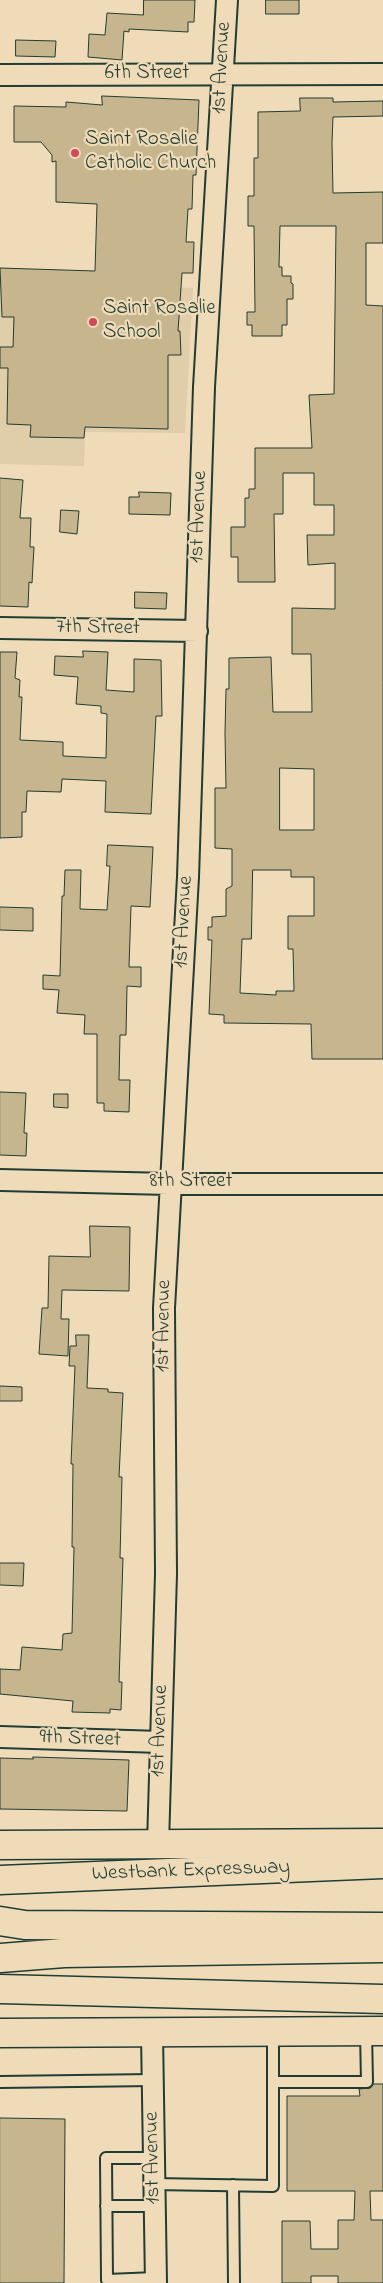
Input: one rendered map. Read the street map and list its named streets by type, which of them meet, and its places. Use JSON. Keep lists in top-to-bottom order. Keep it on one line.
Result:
{"streets":{"main road":["Westbank Expressway"],"street":["1st Avenue","6th Street","7th Street","8th Street","9th Street"]},"crossings":[["1st Avenue","6th Street"],["1st Avenue","7th Street"],["1st Avenue","8th Street"],["1st Avenue","9th Street"],["1st Avenue","Westbank Expressway"]],"places":["Saint Rosalie Catholic Church","Saint Rosalie School"]}
